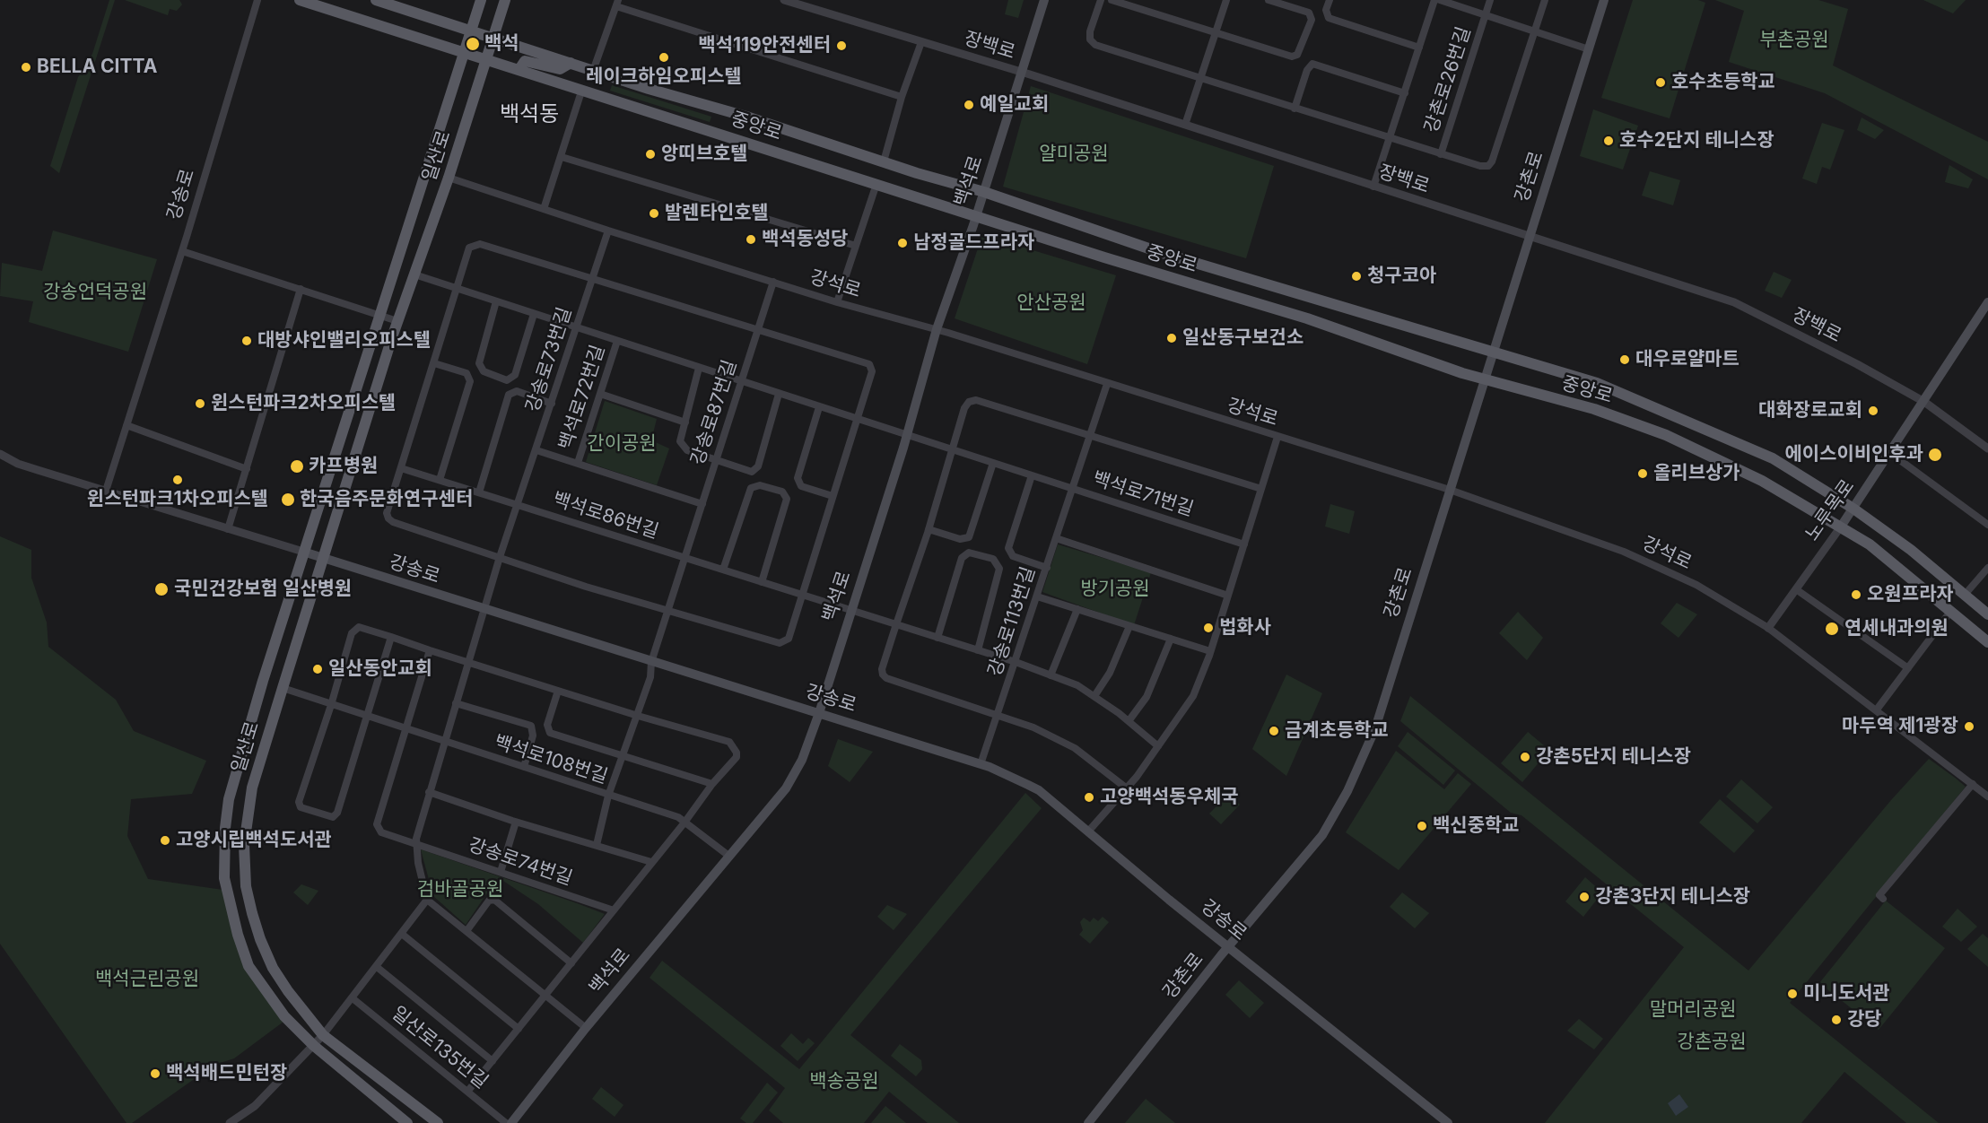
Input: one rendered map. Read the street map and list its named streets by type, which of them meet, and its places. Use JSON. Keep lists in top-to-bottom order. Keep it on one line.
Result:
{"streets":{"main road":["중앙로","일산로","강촌로","백석로","강송로","노루목로"],"street":["장백로","강촌로26번길","강석로","강송로73번길","백석로72번길","강송로87번길","백석로71번길","백석로86번길","강송로113번길","백석로108번길","강송로74번길","일산로135번길"]},"crossings":[["장백로","강촌로"],["장백로","백석로"],["장백로","노루목로"],["강촌로26번길","강촌로"],["중앙로","일산로"],["중앙로","강촌로"],["중앙로","백석로"],["중앙로","노루목로"],["일산로","강송로"],["일산로","강석로"],["일산로","백석로72번길"],["일산로","백석로108번길"],["강촌로","강송로"],["강촌로","강석로"],["백석로","강송로"],["백석로","강석로"],["백석로","백석로72번길"],["백석로","백석로71번길"],["백석로","백석로86번길"],["백석로","백석로108번길"],["강송로","강송로73번길"],["강송로","강송로87번길"],["강송로","강송로113번길"],["강석로","강송로73번길"],["강석로","강송로87번길"],["강석로","노루목로"],["강석로","강송로113번길"],["강송로73번길","백석로72번길"],["강송로73번길","백석로86번길"],["백석로72번길","강송로87번길"],["백석로72번길","백석로71번길"],["강송로87번길","백석로86번길"],["강송로87번길","백석로108번길"],["강송로87번길","강송로74번길"],["백석로71번길","강송로113번길"],["백석로86번길","강송로113번길"],["백석로108번길","강송로74번길"]],"districts":["백석동"],"parks":["부촌공원","얄미공원","강송언덕공원","안산공원","간이공원","방기공원","검바골공원","백석근린공원","말머리공원","강촌공원","백송공원"],"places":["백석","백석119안전센터","레이크하임오피스텔","BELLA CITTA","호수초등학교","예일교회","호수2단지 테니스장","앙띠브호텔","발렌타인호텔","백석동성당","남정골드프라자","청구코아","일산동구보건소","대방샤인밸리오피스텔","대우로얄마트","윈스턴파크2차오피스텔","대화장로교회","에이스이비인후과","카프병원","올리브상가","윈스턴파크1차오피스텔","한국음주문화연구센터","국민건강보험 일산병원","오원프라자","법화사","연세내과의원","일산동안교회","마두역 제1광장","금계초등학교","강촌5단지 테니스장","고양백석동우체국","백신중학교","고양시립백석도서관","강촌3단지 테니스장","미니도서관","강당","백석배드민턴장"]}
